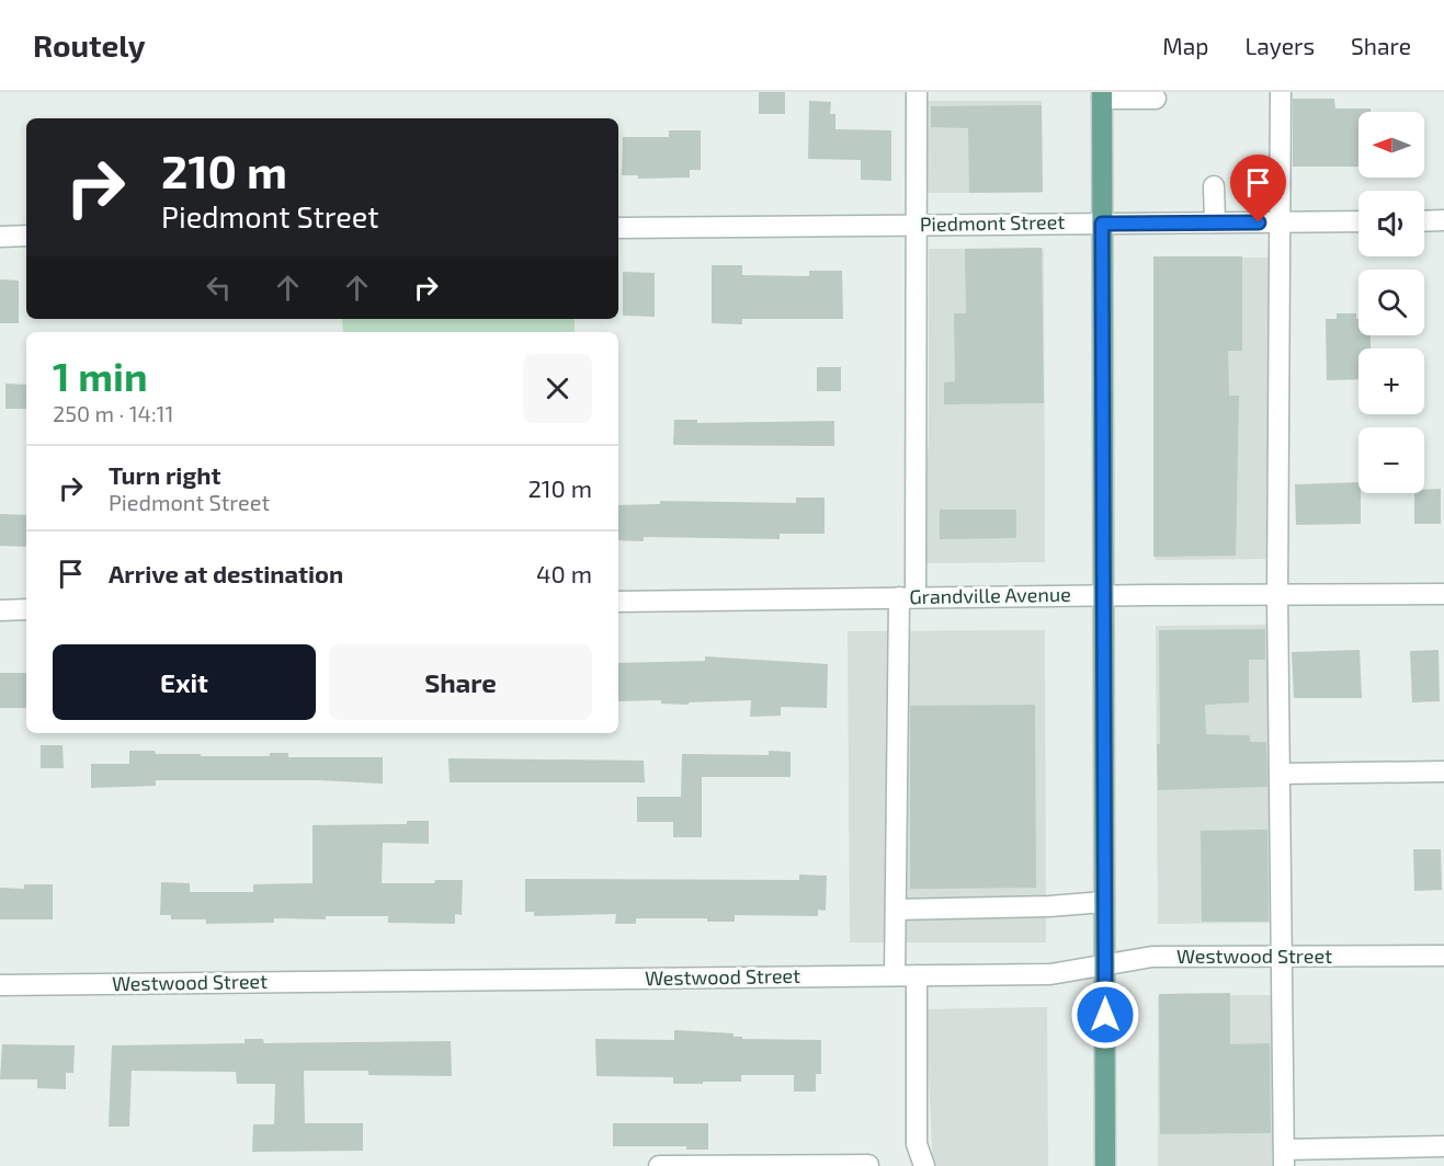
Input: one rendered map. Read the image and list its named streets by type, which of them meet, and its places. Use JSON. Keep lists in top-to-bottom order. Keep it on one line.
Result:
{"streets":{"street":["Piedmont Street","Grandville Avenue","Westwood Street"]},"north":"left","page":{"header":"Routely","nav":["Map","Layers","Share"],"map_buttons":["+","−"],"turn":["210 m","Piedmont Street"],"heading":["1 min","250 m · 14:11"],"list":[{"name":"Turn right","note":"Piedmont Street","value":"210 m"},{"name":"Arrive at destination","value":"40 m"}],"buttons":["Exit","Share"]}}
